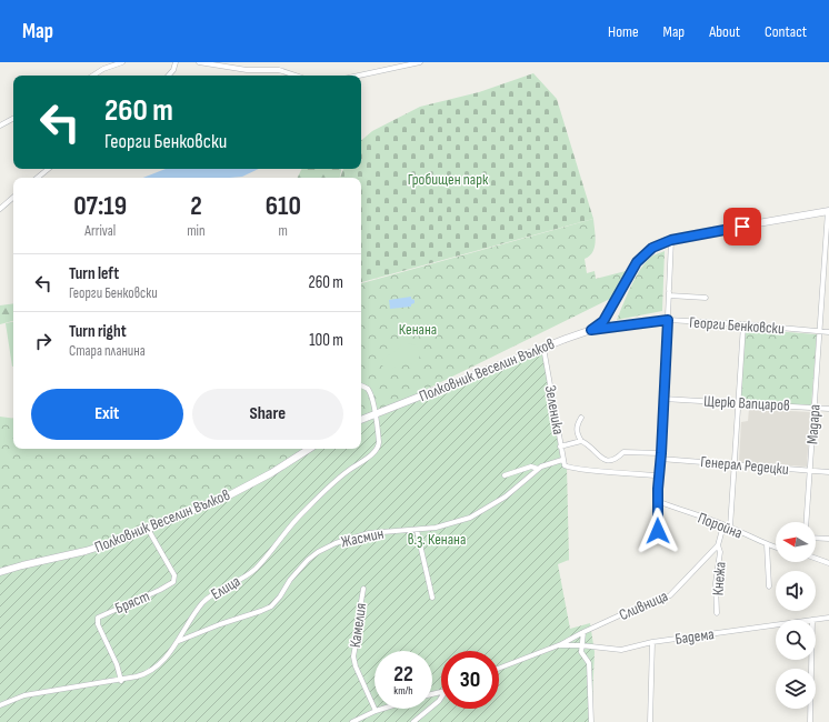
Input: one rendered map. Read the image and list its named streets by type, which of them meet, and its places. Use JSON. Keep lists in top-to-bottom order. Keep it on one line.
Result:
{"streets":{"main road":["Полковник Веселин Вълков"],"street":["Георги Бенковски","Щерю Вапцаров","Зеленика","Мадара","Генерал Редецки","Поройна","Жасмин","Кнежа","Елица","Бряст","Сливница","Камелия","Бадема"]},"crossings":[["Георги Бенковски","Полковник Веселин Вълков"],["Георги Бенковски","Мадара"],["Полковник Веселин Вълков","Зеленика"],["Полковник Веселин Вълков","Елица"],["Полковник Веселин Вълков","Бряст"],["Щерю Вапцаров","Мадара"],["Зеленика","Жасмин"],["Мадара","Генерал Редецки"],["Поройна","Сливница"],["Жасмин","Елица"],["Кнежа","Сливница"],["Елица","Бряст"],["Сливница","Бадема"]],"parks":["Гробищен парк","Кенана","в.з. Кенана"],"north":"left","page":{"header":"Map","nav":["Home","Map","About","Contact"],"turn":["260 m","Георги Бенковски"],"eta":["07:19","Arrival","2","min","610","m"],"list":[{"name":"Turn left","note":"Георги Бенковски","value":"260 m"},{"name":"Turn right","note":"Стара планина","value":"100 m"}],"buttons":["Exit","Share"],"speed":"22 km/h","limit":"30"}}
